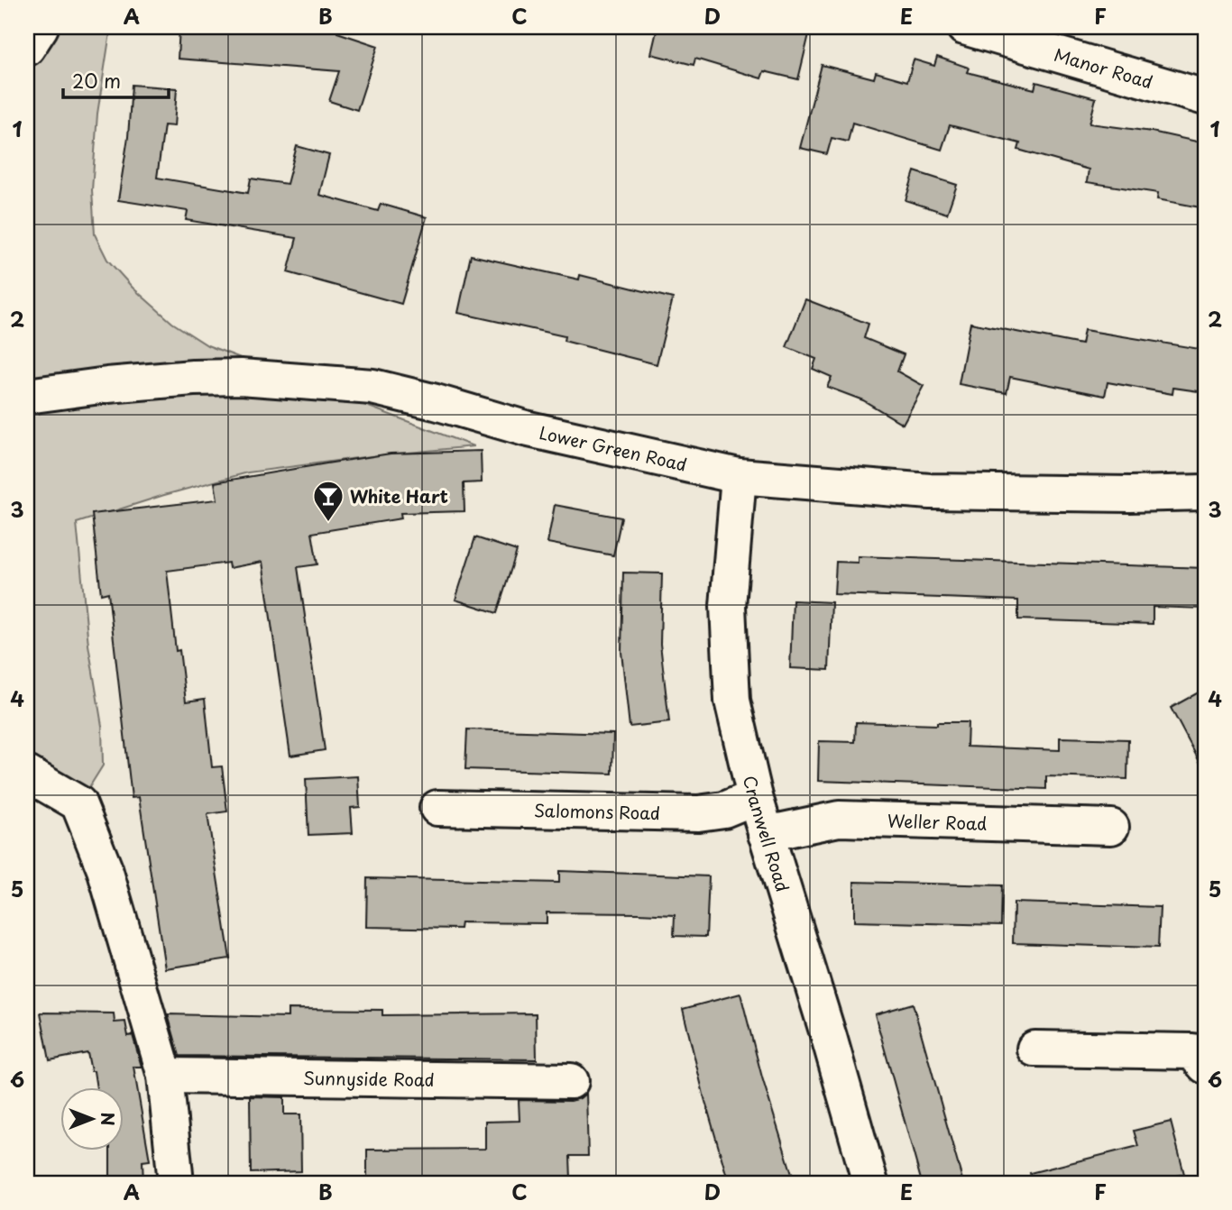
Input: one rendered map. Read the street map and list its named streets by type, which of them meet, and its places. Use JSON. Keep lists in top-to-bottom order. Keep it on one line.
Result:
{"streets":{"street":["Manor Road","Lower Green Road","Salomons Road","Weller Road","Cranwell Road","Sunnyside Road"]},"crossings":[["Lower Green Road","Cranwell Road"],["Salomons Road","Cranwell Road"],["Weller Road","Cranwell Road"]],"places":{"bar":["White Hart"]},"scale_bar":"20 m","north":"right","grid":{"columns":["A","B","C","D","E","F"],"rows":["1","2","3","4","5","6"]}}
